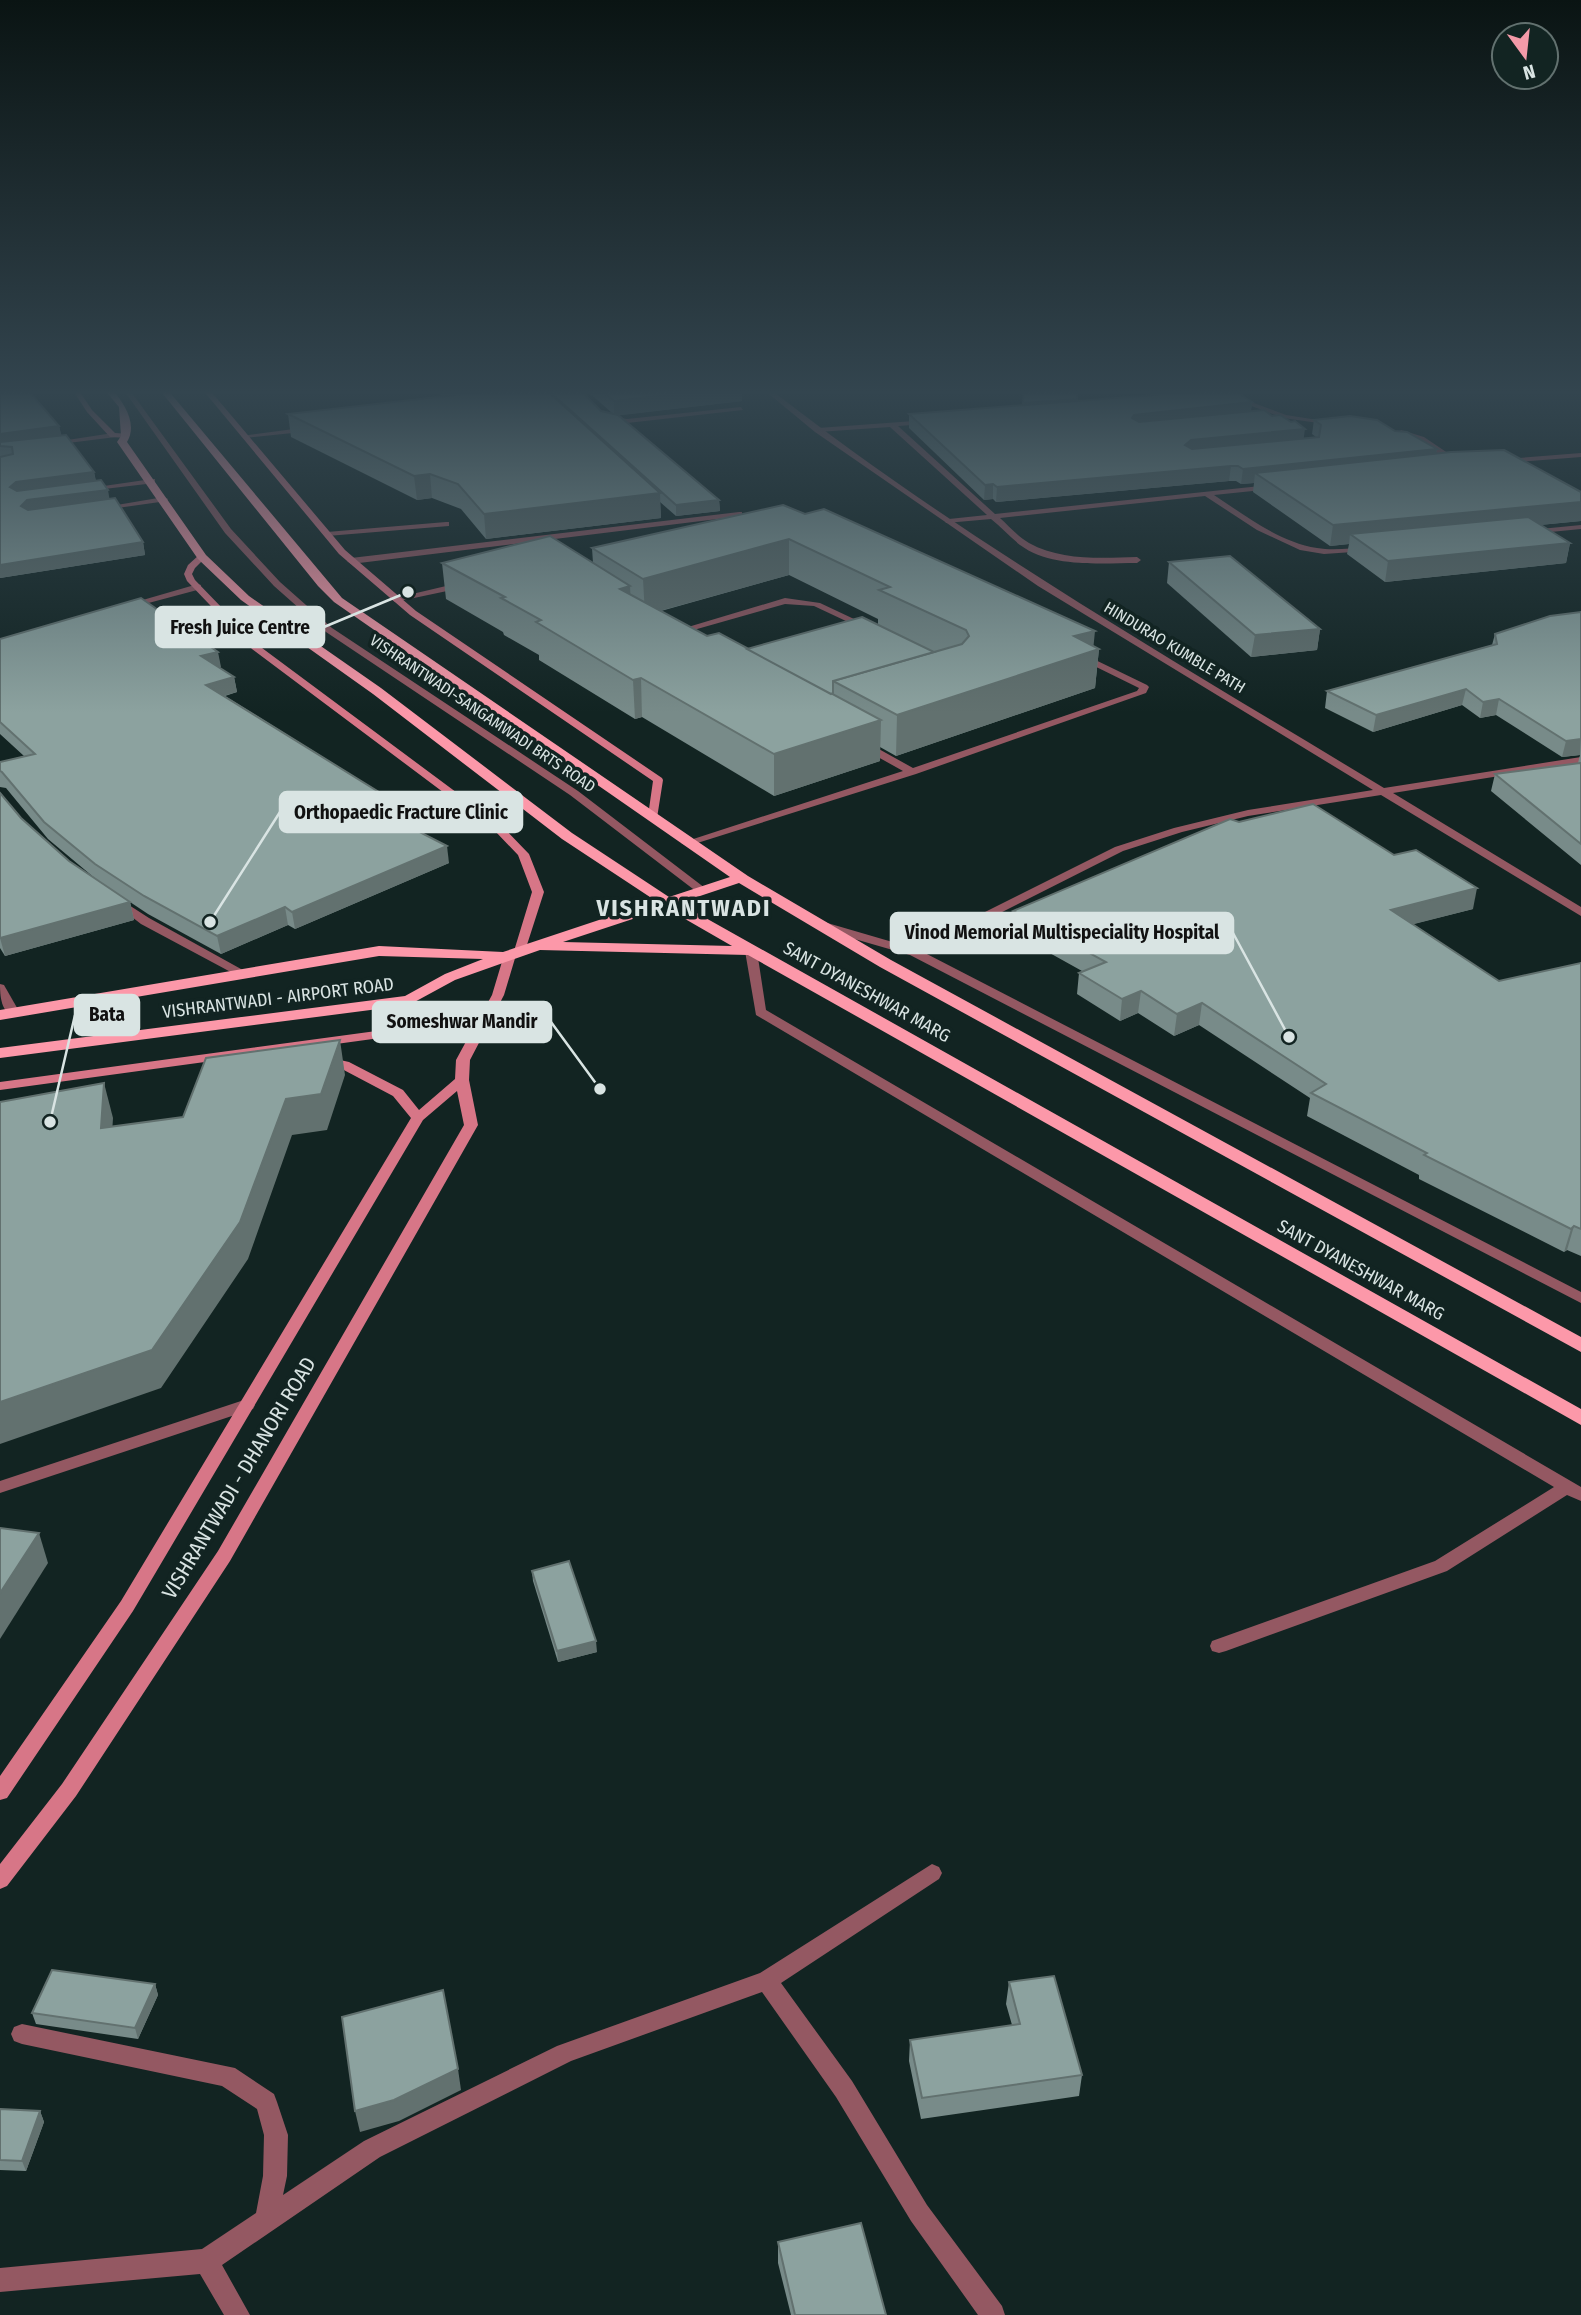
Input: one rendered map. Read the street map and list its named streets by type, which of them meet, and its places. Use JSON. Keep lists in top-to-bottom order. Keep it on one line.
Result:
{"streets":{"main road":["SANT DYANESHWAR MARG","VISHRANTWADI - AIRPORT ROAD"],"street":["HINDURAO KUMBLE PATH","VISHRANTWADI-SANGAMWADI BRTS ROAD","VISHRANTWADI - DHANORI ROAD"]},"crossings":[["VISHRANTWADI-SANGAMWADI BRTS ROAD","VISHRANTWADI - AIRPORT ROAD"],["SANT DYANESHWAR MARG","VISHRANTWADI - AIRPORT ROAD"],["VISHRANTWADI - AIRPORT ROAD","VISHRANTWADI - DHANORI ROAD"]],"districts":["VISHRANTWADI"],"places":["Fresh Juice Centre","Orthopaedic Fracture Clinic","Vinod Memorial Multispeciality Hospital","Someshwar Mandir","Bata"],"north":"bottom"}
